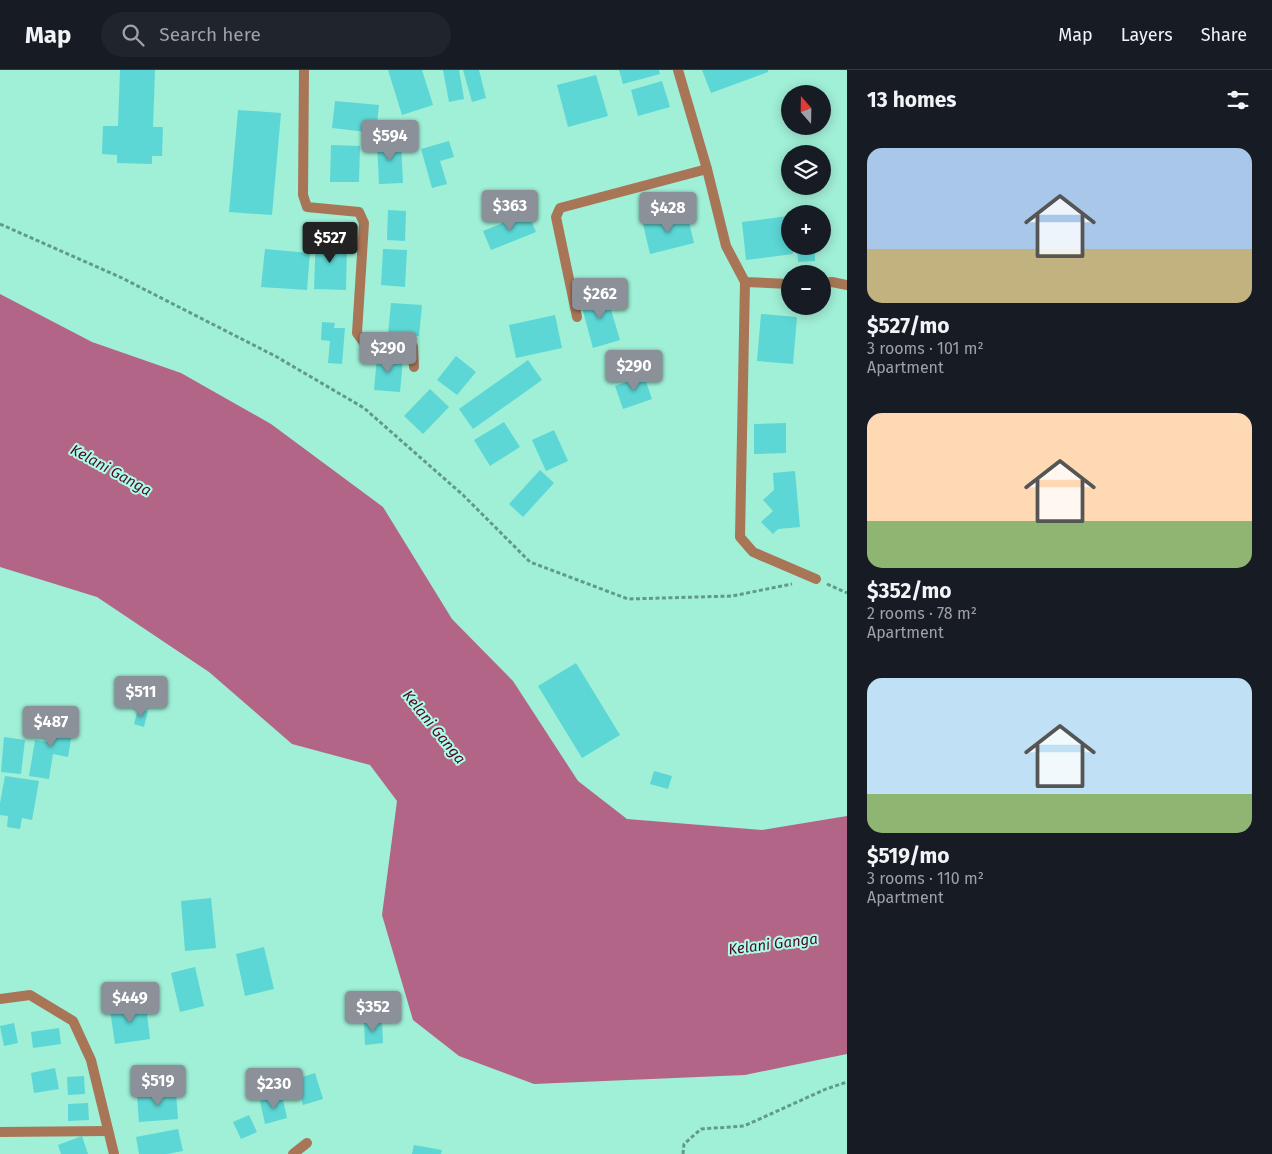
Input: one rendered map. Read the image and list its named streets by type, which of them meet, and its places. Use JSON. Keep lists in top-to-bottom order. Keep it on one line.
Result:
{"water":["Kelani Ganga"],"north":"top","page":{"header":"Map","search":"Search here","nav":["Map","Layers","Share"],"heading":"13 homes","map_buttons":["+","−"],"price":["$594","$363","$428","$527","$262","$290","$290","$511","$487","$449","$352","$519","$230"],"list":[{"name":"$527/mo","note":"3 rooms · 101 m² · Apartment"},{"name":"$352/mo","note":"2 rooms · 78 m² · Apartment"},{"name":"$519/mo","note":"3 rooms · 110 m² · Apartment"}]}}
